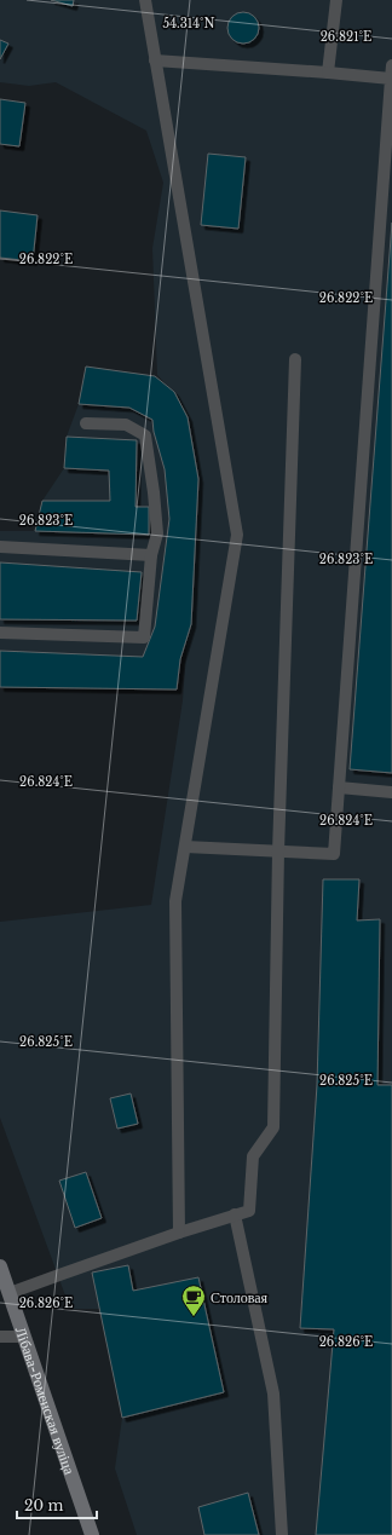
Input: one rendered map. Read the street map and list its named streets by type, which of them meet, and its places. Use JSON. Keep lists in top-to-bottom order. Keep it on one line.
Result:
{"streets":{"main road":["Лібава-Роменская вуліца"]},"places":{"cafe":["Столовая"]},"scale_bar":"20 m","coordinates":["54.314°N","26.821°E","26.822°E","26.823°E","26.824°E","26.825°E","26.826°E"]}
